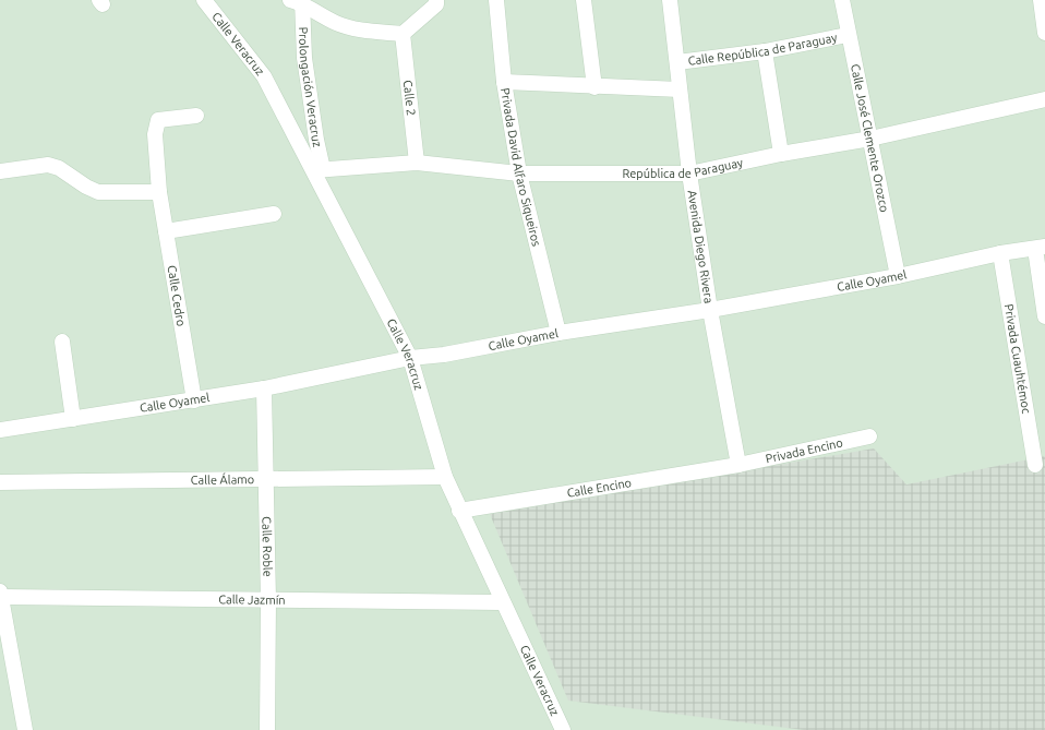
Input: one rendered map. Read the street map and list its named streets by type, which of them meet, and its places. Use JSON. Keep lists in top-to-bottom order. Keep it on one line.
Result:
{"streets":{"street":["Calle Veracruz","Calle República de Paraguay","Prolongación Veracruz","Calle 2","Calle José Clemente Orozco","Privada David Alfaro Siqueiros","República de Paraguay","Avenida Diego Rivera","Calle Oyamel","Calle Cedro","Privada Cuauhtémoc","Privada Encino","Calle Álamo","Calle Encino","Calle Roble","Calle Jazmín"]},"crossings":[["Calle Veracruz","Prolongación Veracruz"],["Calle Veracruz","República de Paraguay"],["Calle Veracruz","Calle Oyamel"],["Calle Veracruz","Calle Álamo"],["Calle Veracruz","Calle Encino"],["Calle Veracruz","Calle Jazmín"],["Calle República de Paraguay","Calle José Clemente Orozco"],["Calle República de Paraguay","Avenida Diego Rivera"],["Prolongación Veracruz","República de Paraguay"],["Calle 2","República de Paraguay"],["Calle José Clemente Orozco","República de Paraguay"],["Calle José Clemente Orozco","Calle Oyamel"],["Privada David Alfaro Siqueiros","República de Paraguay"],["Privada David Alfaro Siqueiros","Calle Oyamel"],["República de Paraguay","Avenida Diego Rivera"],["Avenida Diego Rivera","Calle Oyamel"],["Avenida Diego Rivera","Privada Encino"],["Avenida Diego Rivera","Calle Encino"],["Calle Oyamel","Calle Cedro"],["Calle Oyamel","Privada Cuauhtémoc"],["Calle Oyamel","Calle Roble"],["Privada Encino","Calle Encino"],["Calle Álamo","Calle Roble"],["Calle Roble","Calle Jazmín"]]}
